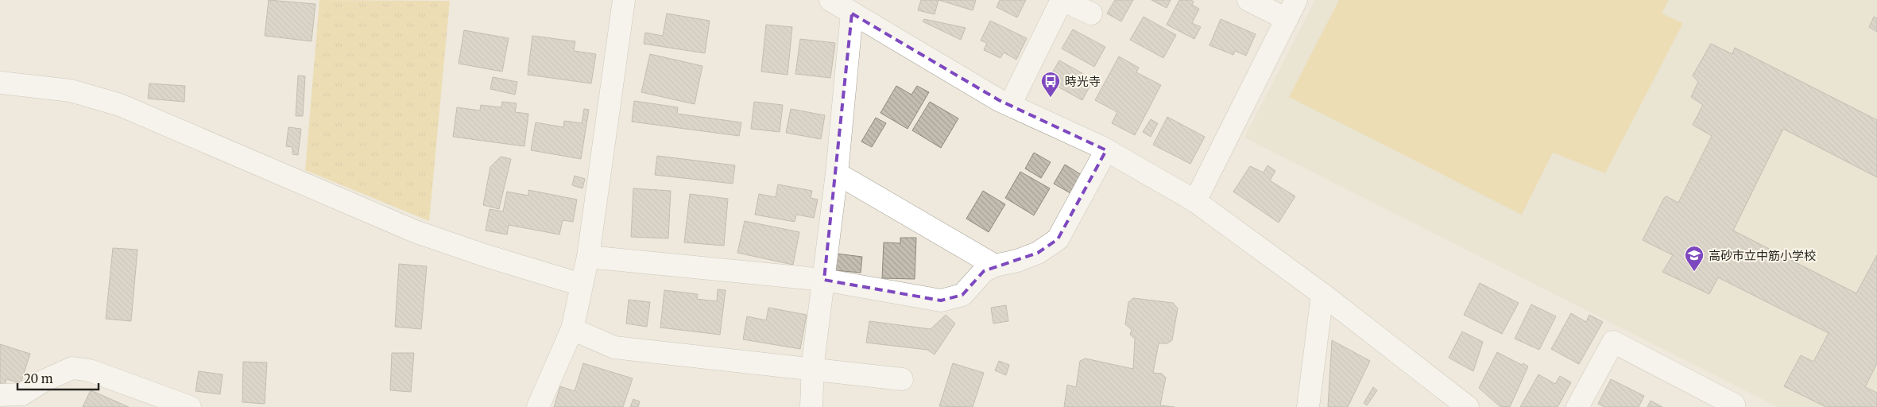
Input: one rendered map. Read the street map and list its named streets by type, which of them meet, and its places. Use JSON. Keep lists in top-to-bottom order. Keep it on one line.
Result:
{"places":{"bus stop":["時光寺"],"school or university":["高砂市立中筋小学校"]},"scale_bar":"20 m"}
